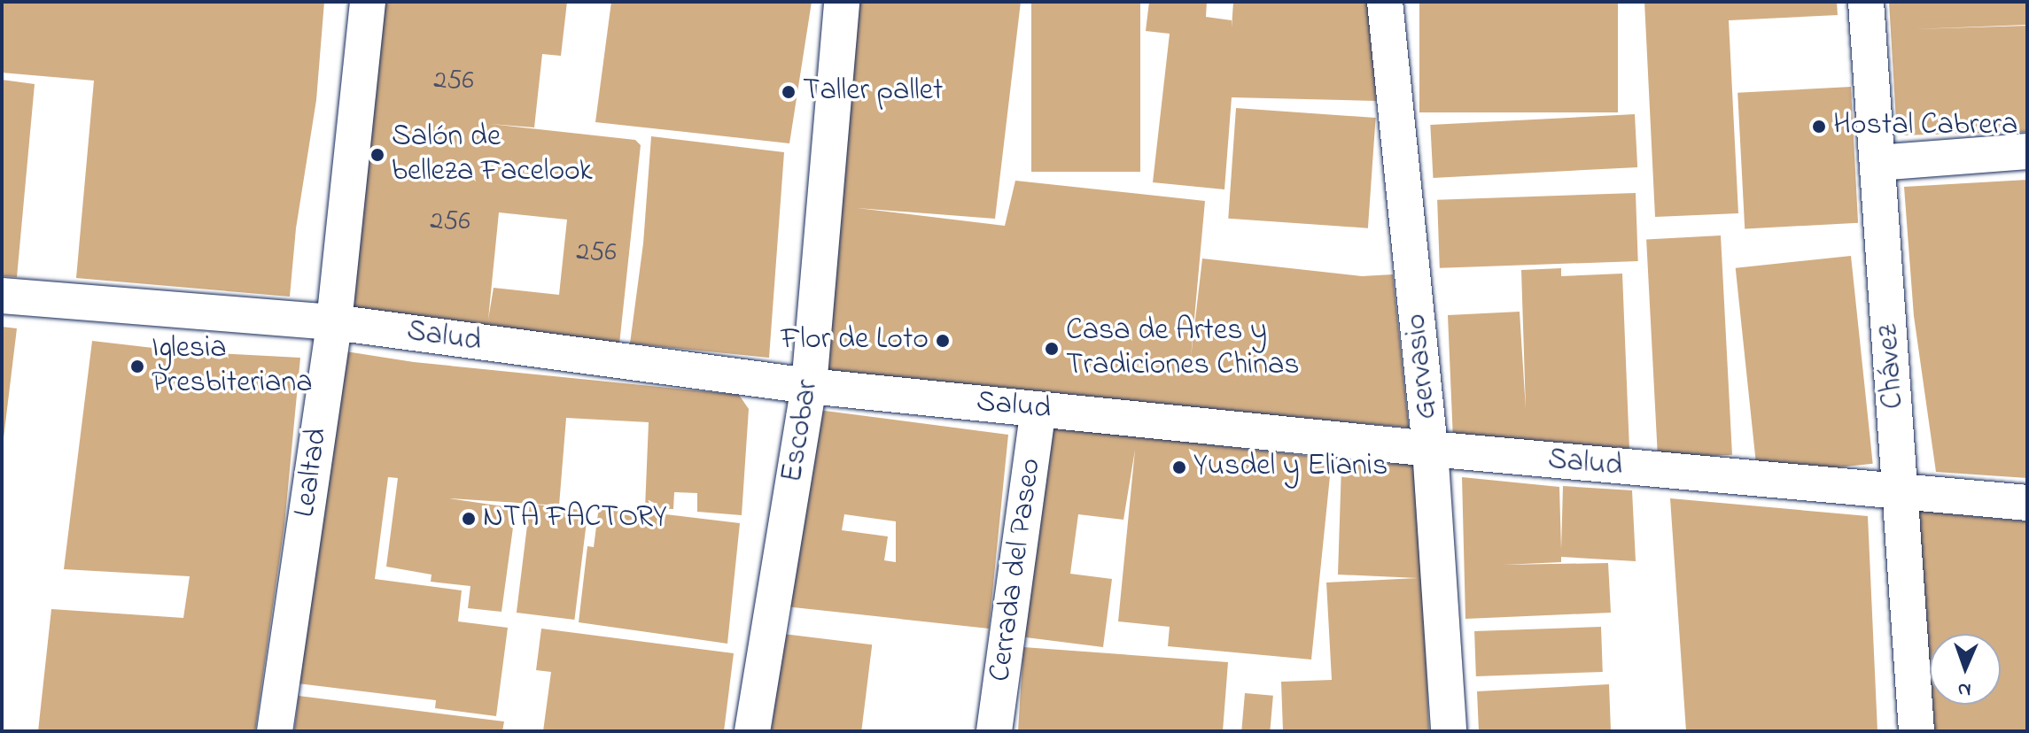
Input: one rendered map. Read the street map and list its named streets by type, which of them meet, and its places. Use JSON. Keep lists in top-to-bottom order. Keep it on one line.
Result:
{"streets":{"street":["Salud","Gervasio","Chávez","Escobar","Lealtad","Cerrada del Paseo"]},"crossings":[["Salud","Gervasio"],["Salud","Chávez"],["Salud","Escobar"],["Salud","Lealtad"],["Salud","Cerrada del Paseo"]],"places":["Taller pallet","Hostal Cabrera","Salón de belleza Facelook","Flor de Loto","Casa de Artes y Tradiciones Chinas","Iglesia Presbiteriana","Yusdel y Elianis","NTA FACTORY"],"house_numbers":["256","256","256"],"north":"bottom"}
